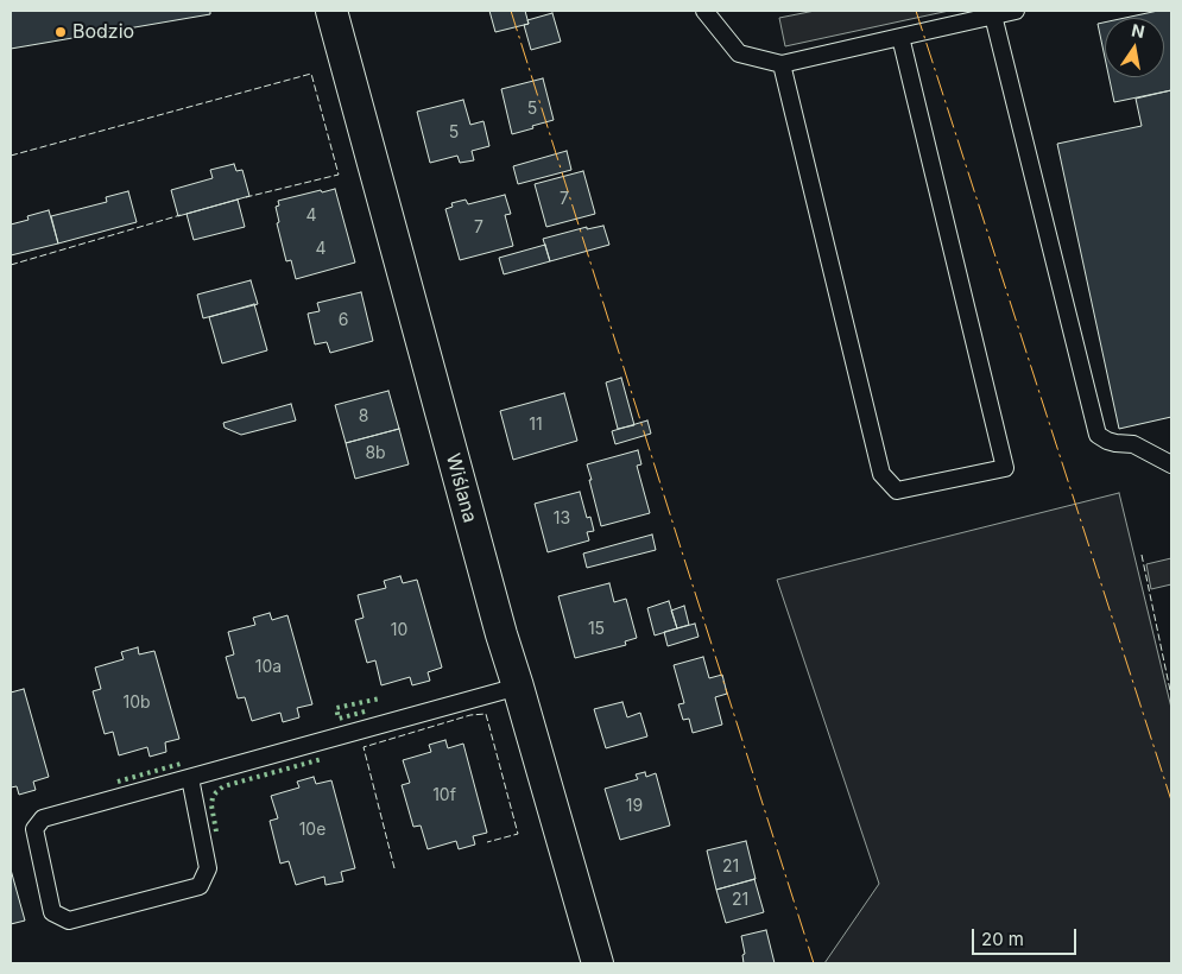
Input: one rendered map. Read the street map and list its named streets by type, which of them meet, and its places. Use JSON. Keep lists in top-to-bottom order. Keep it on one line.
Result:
{"streets":{"street":["Wiślana"]},"places":["Bodzio"],"house_numbers":["5","5","7","4","7","4","6","8","11","8b","13","15","10","10a","10b","10f","19","10e","21","21"],"scale_bar":"20 m","north":"top"}
